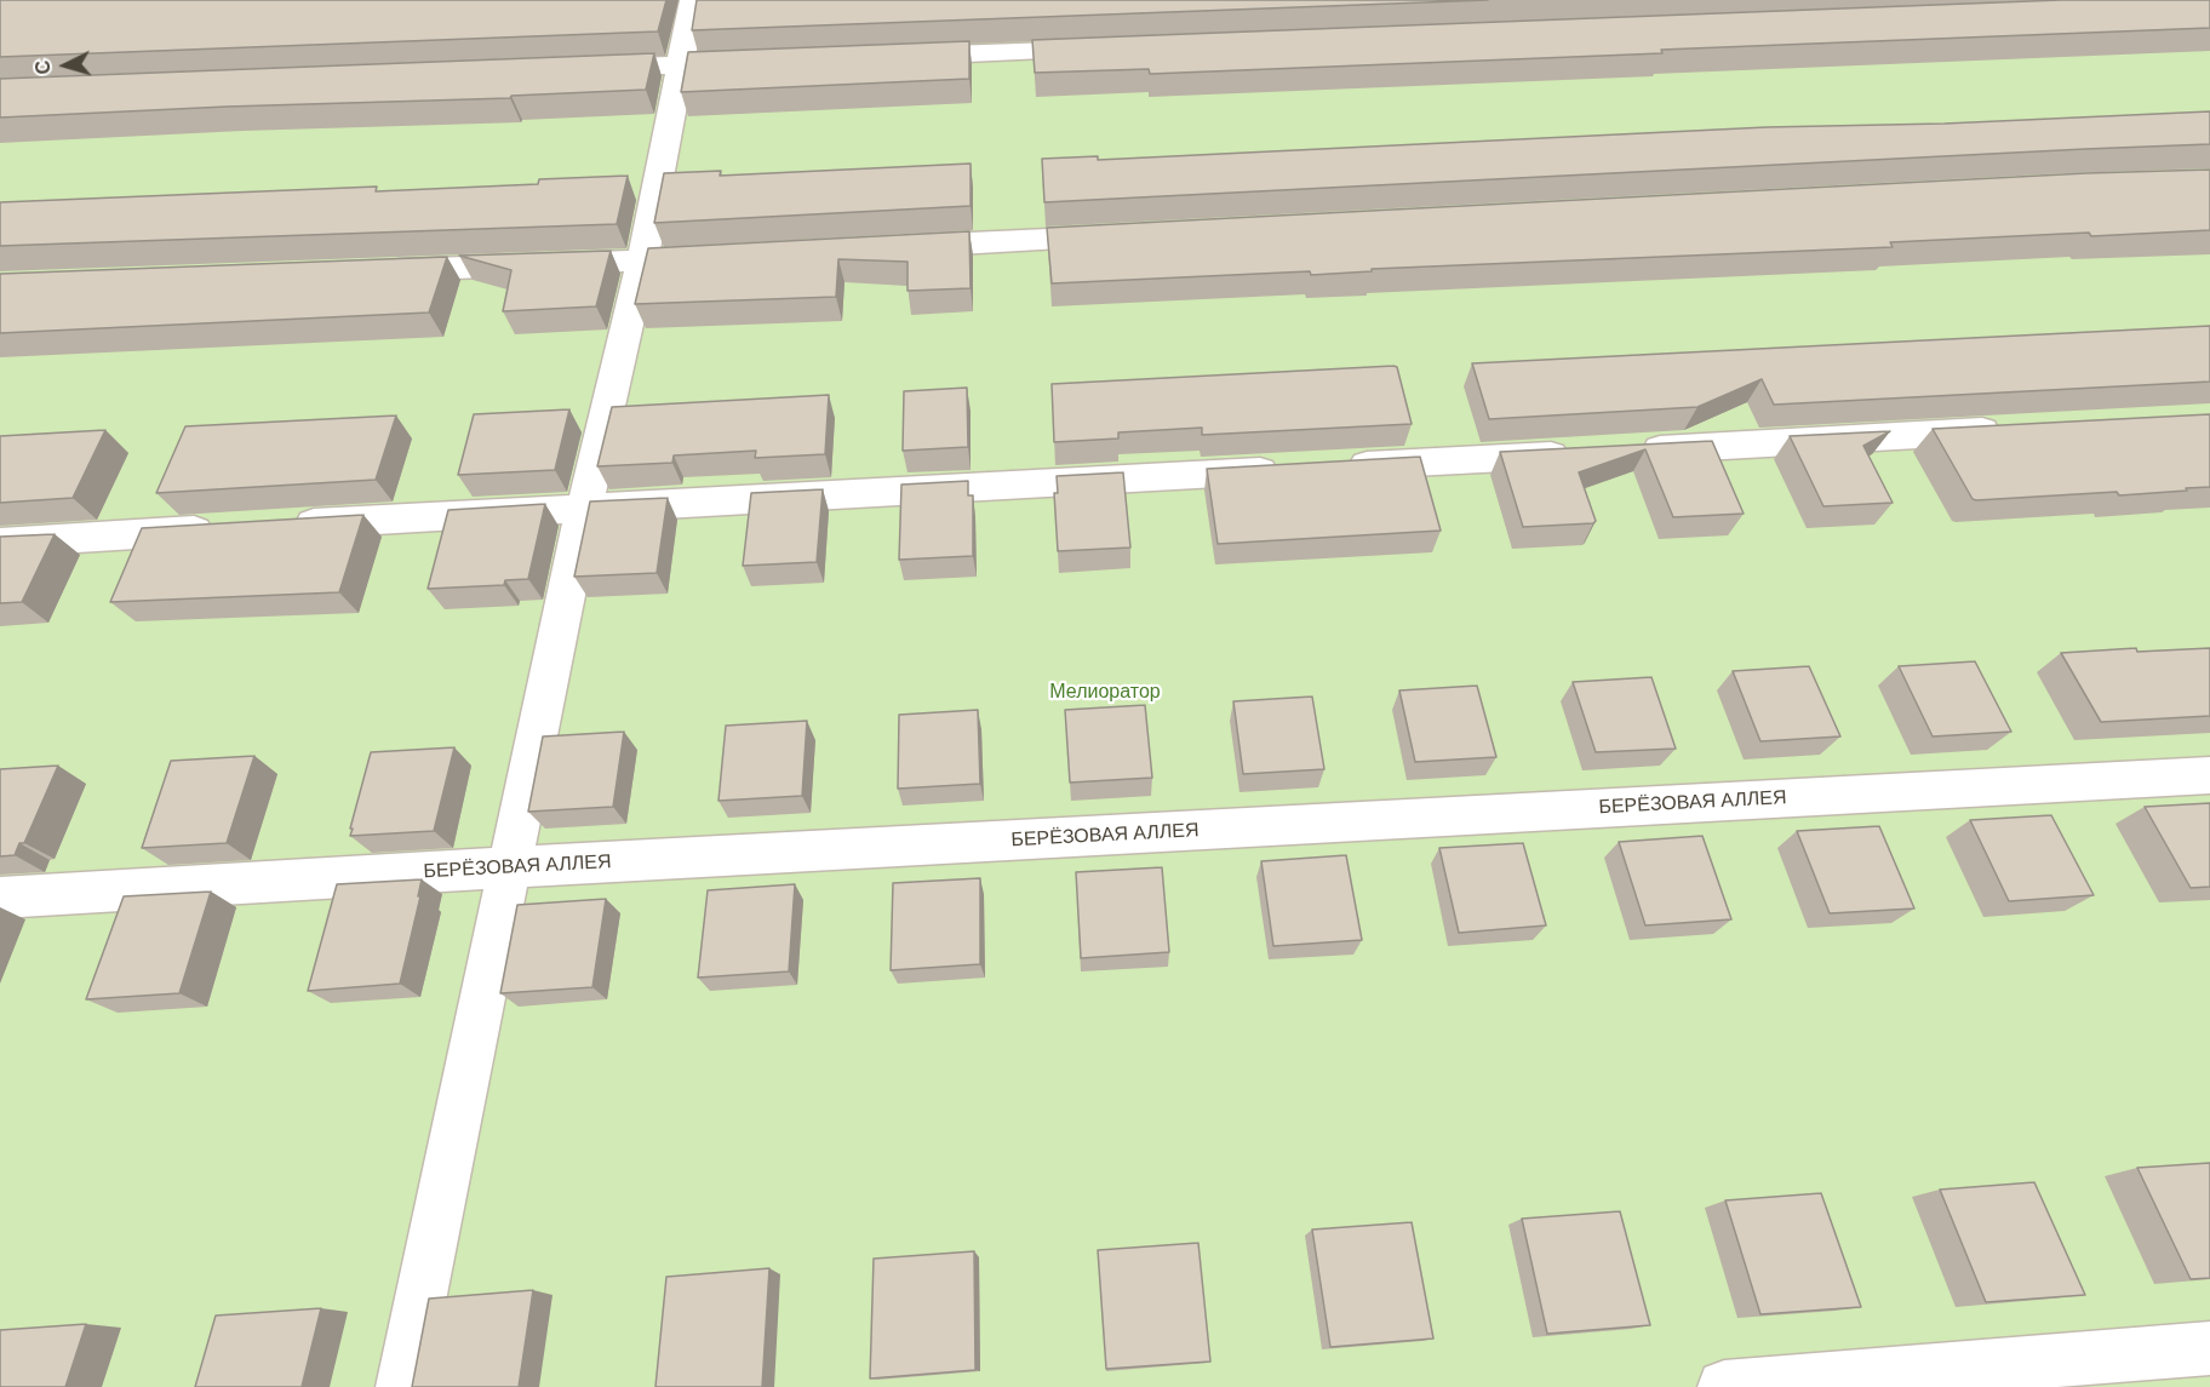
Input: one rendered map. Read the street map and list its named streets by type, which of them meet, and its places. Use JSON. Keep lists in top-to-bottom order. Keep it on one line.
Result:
{"streets":{"street":["БЕРЁЗОВАЯ АЛЛЕЯ"]},"parks":["Мелиоратор"],"north":"left"}
